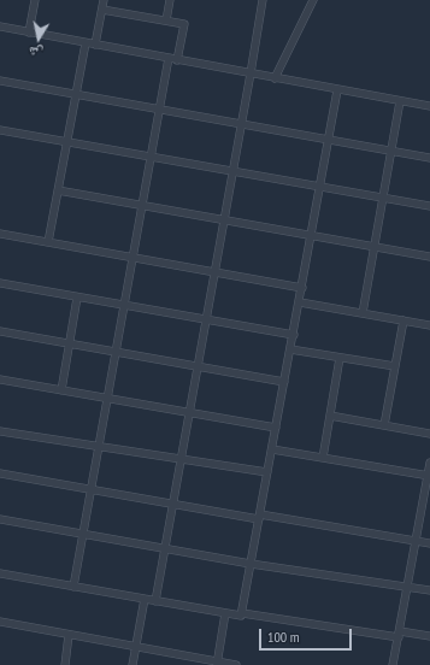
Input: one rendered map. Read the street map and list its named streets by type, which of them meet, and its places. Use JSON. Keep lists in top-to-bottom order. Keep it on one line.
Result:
{"scale_bar":"100 m","north":"bottom"}
